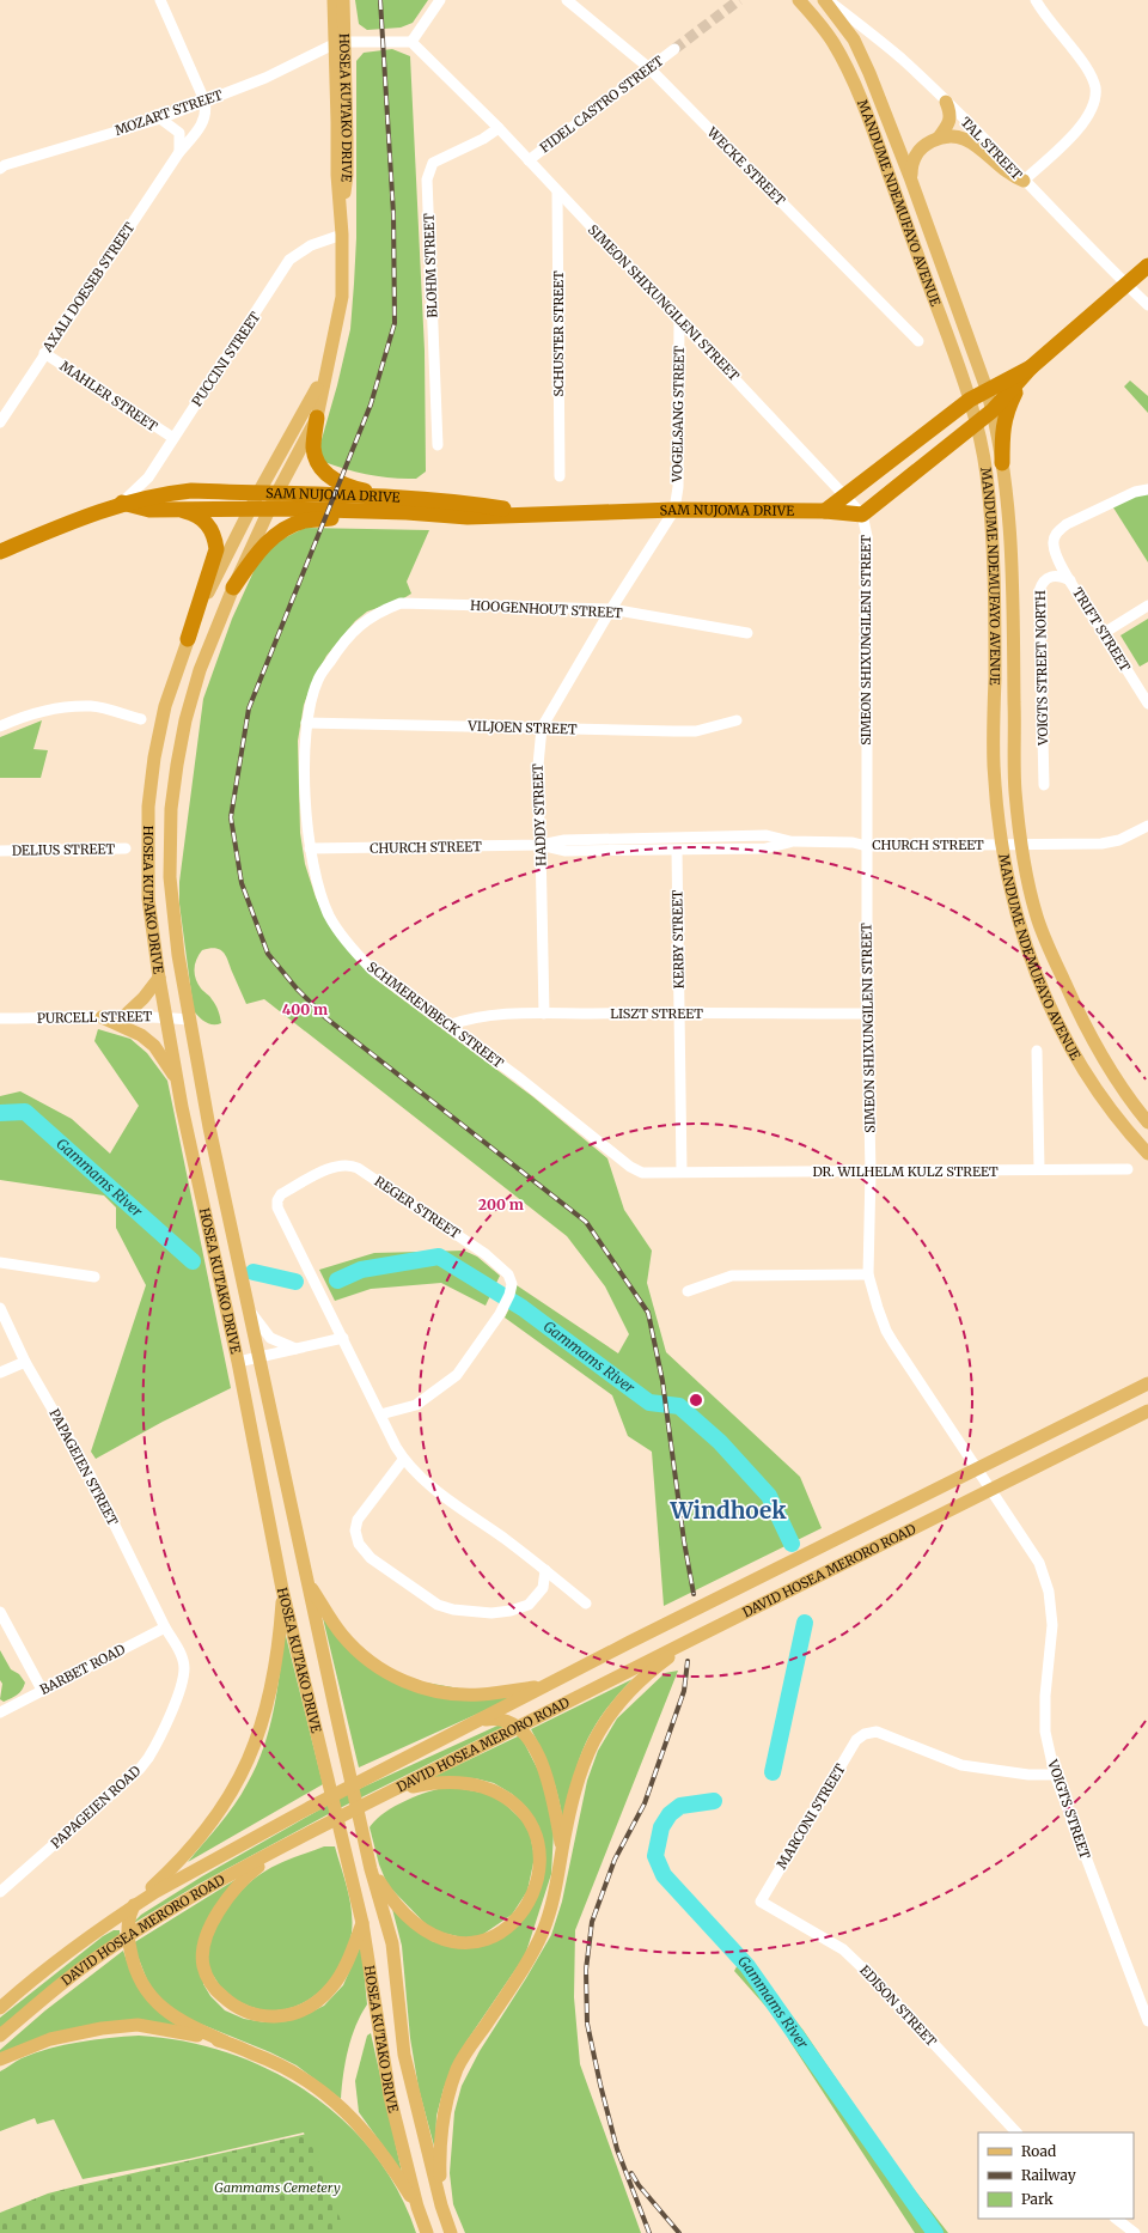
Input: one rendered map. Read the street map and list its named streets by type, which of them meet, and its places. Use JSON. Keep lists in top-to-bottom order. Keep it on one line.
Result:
{"streets":{"highway":["SAM NUJOMA DRIVE"],"main road":["HOSEA KUTAKO DRIVE","MANDUME NDEMUFAYO AVENUE","DAVID HOSEA MERORO ROAD"],"street":["FIDEL CASTRO STREET","MOZART STREET","TAL STREET","WECKE STREET","BLOHM STREET","AXALI DOESEB STREET","SIMEON SHIXUNGILENI STREET","SCHUSTER STREET","PUCCINI STREET","MAHLER STREET","VOGELSANG STREET","HOOGENHOUT STREET","TRIFT STREET","VOIGTS STREET NORTH","VILJOEN STREET","HADDY STREET","CHURCH STREET","DELIUS STREET","KERBY STREET","LISZT STREET","SCHMERENBECK STREET","PURCELL STREET","DR. WILHELM KULZ STREET","REGER STREET","PAPAGEIEN STREET","BARBET ROAD","PAPAGEIEN ROAD","VOIGTS STREET","MARCONI STREET","EDISON STREET"]},"crossings":[["FIDEL CASTRO STREET","WECKE STREET"],["FIDEL CASTRO STREET","SIMEON SHIXUNGILENI STREET"],["HOSEA KUTAKO DRIVE","MOZART STREET"],["HOSEA KUTAKO DRIVE","PUCCINI STREET"],["HOSEA KUTAKO DRIVE","SAM NUJOMA DRIVE"],["HOSEA KUTAKO DRIVE","PURCELL STREET"],["MOZART STREET","AXALI DOESEB STREET"],["MANDUME NDEMUFAYO AVENUE","CHURCH STREET"],["BLOHM STREET","SIMEON SHIXUNGILENI STREET"],["AXALI DOESEB STREET","MAHLER STREET"],["SIMEON SHIXUNGILENI STREET","SCHUSTER STREET"],["SIMEON SHIXUNGILENI STREET","VOGELSANG STREET"],["SIMEON SHIXUNGILENI STREET","SAM NUJOMA DRIVE"],["SIMEON SHIXUNGILENI STREET","CHURCH STREET"],["SIMEON SHIXUNGILENI STREET","LISZT STREET"],["SIMEON SHIXUNGILENI STREET","DR. WILHELM KULZ STREET"],["SIMEON SHIXUNGILENI STREET","DAVID HOSEA MERORO ROAD"],["PUCCINI STREET","MAHLER STREET"],["PUCCINI STREET","SAM NUJOMA DRIVE"],["VOGELSANG STREET","SAM NUJOMA DRIVE"],["VOGELSANG STREET","HADDY STREET"],["SAM NUJOMA DRIVE","HADDY STREET"],["HOOGENHOUT STREET","HADDY STREET"],["HOOGENHOUT STREET","SCHMERENBECK STREET"],["TRIFT STREET","VOIGTS STREET NORTH"],["VILJOEN STREET","HADDY STREET"],["VILJOEN STREET","SCHMERENBECK STREET"],["HADDY STREET","CHURCH STREET"],["HADDY STREET","LISZT STREET"],["CHURCH STREET","KERBY STREET"],["CHURCH STREET","SCHMERENBECK STREET"],["KERBY STREET","LISZT STREET"],["KERBY STREET","SCHMERENBECK STREET"],["KERBY STREET","DR. WILHELM KULZ STREET"],["LISZT STREET","SCHMERENBECK STREET"],["SCHMERENBECK STREET","DR. WILHELM KULZ STREET"],["PAPAGEIEN STREET","BARBET ROAD"],["PAPAGEIEN STREET","PAPAGEIEN ROAD"],["DAVID HOSEA MERORO ROAD","VOIGTS STREET"],["BARBET ROAD","PAPAGEIEN ROAD"],["VOIGTS STREET","MARCONI STREET"],["MARCONI STREET","EDISON STREET"]],"districts":["Windhoek"],"water":["Gammams River"],"parks":["Gammams Cemetery"],"legend":["Road","Railway","Park"],"rings":["400 m","200 m"]}
